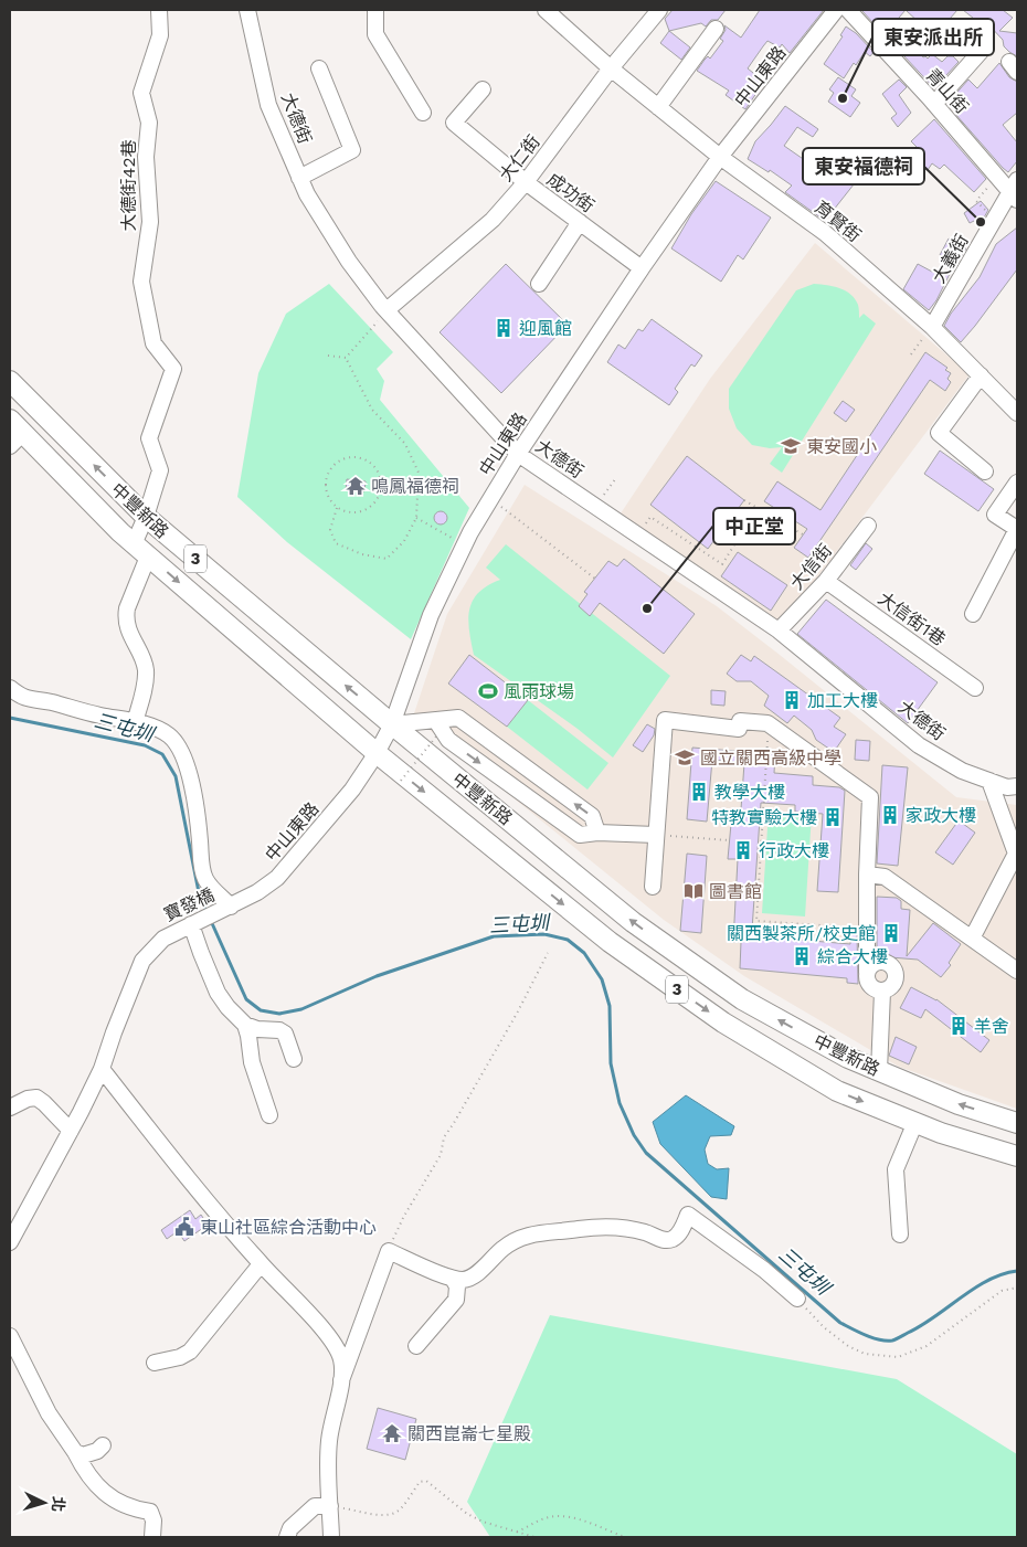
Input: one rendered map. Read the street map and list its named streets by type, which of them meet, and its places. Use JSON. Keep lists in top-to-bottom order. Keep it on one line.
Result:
{"streets":{"main road":["中豐新路","3"],"street":["中山東路","青山街","大德街","大仁街","大德街42巷","成功街","育賢街","大義街","大信街","大信街1巷","寶發橋"]},"crossings":[["中山東路","大德街"],["中山東路","成功街"],["中山東路","育賢街"],["中山東路","中豐新路"],["中山東路","寶發橋"],["青山街","大義街"],["大德街","大仁街"],["大德街","大信街"],["大仁街","成功街"],["大仁街","育賢街"],["大德街42巷","中豐新路"],["育賢街","大義街"],["大信街","大信街1巷"]],"water":["三屯圳"],"places":{"other":["東安派出所","東安福德祠","中正堂"],"building":["迎風館","加工大樓","教學大樓","家政大樓","特教實驗大樓","行政大樓","關西製茶所/校史館","綜合大樓","羊舍"],"school or university":["東安國小","國立關西高級中學"],"temple":["鳴鳳福德祠","關西崑崙七星殿"],"sports":["風雨球場"],"library":["圖書館"],"public building":["東山社區綜合活動中心"]},"north":"right"}
